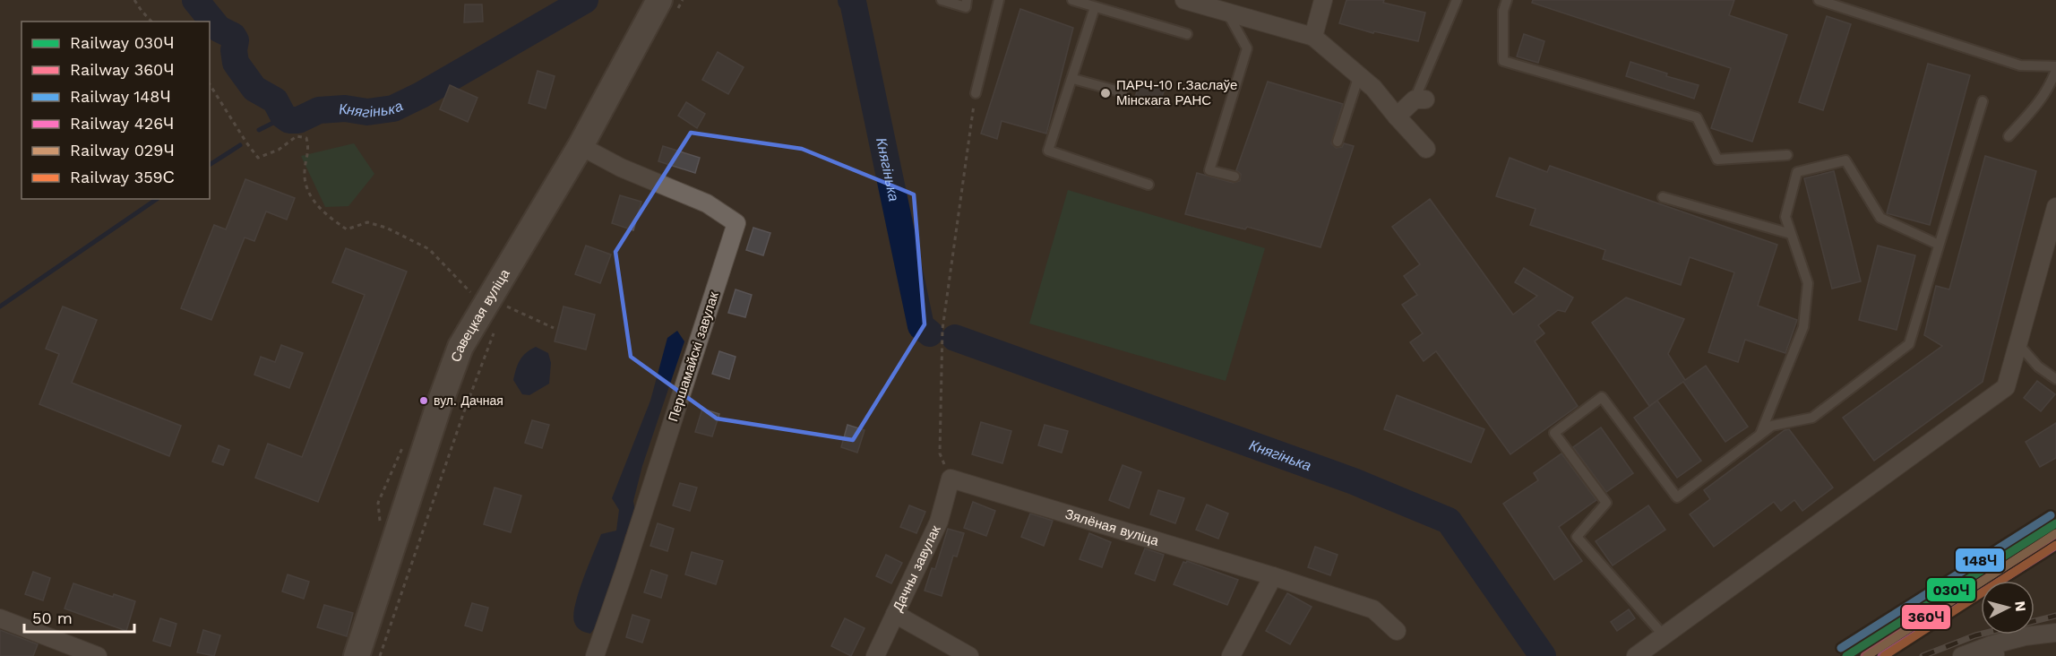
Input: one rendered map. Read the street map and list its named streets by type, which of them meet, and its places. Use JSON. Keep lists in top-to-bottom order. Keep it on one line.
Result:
{"streets":{"main road":["Савецкая вуліца"],"street":["Першамайскі завулак","Зялёная вуліца","Дачны завулак"]},"crossings":[["Савецкая вуліца","Першамайскі завулак"],["Зялёная вуліца","Дачны завулак"]],"water":["Княгінька"],"places":["ПАРЧ-10 г.Заслаўе Мінскага РАНС","вул. Дачная"],"lines":["rail line 148Ч","rail line 030Ч","rail line 029Ч","rail line 360Ч","rail line 359С","rail line 426Ч"],"legend":["Railway 030Ч","Railway 360Ч","Railway 148Ч","Railway 426Ч","Railway 029Ч","Railway 359С"],"scale_bar":"50 m","north":"right"}
